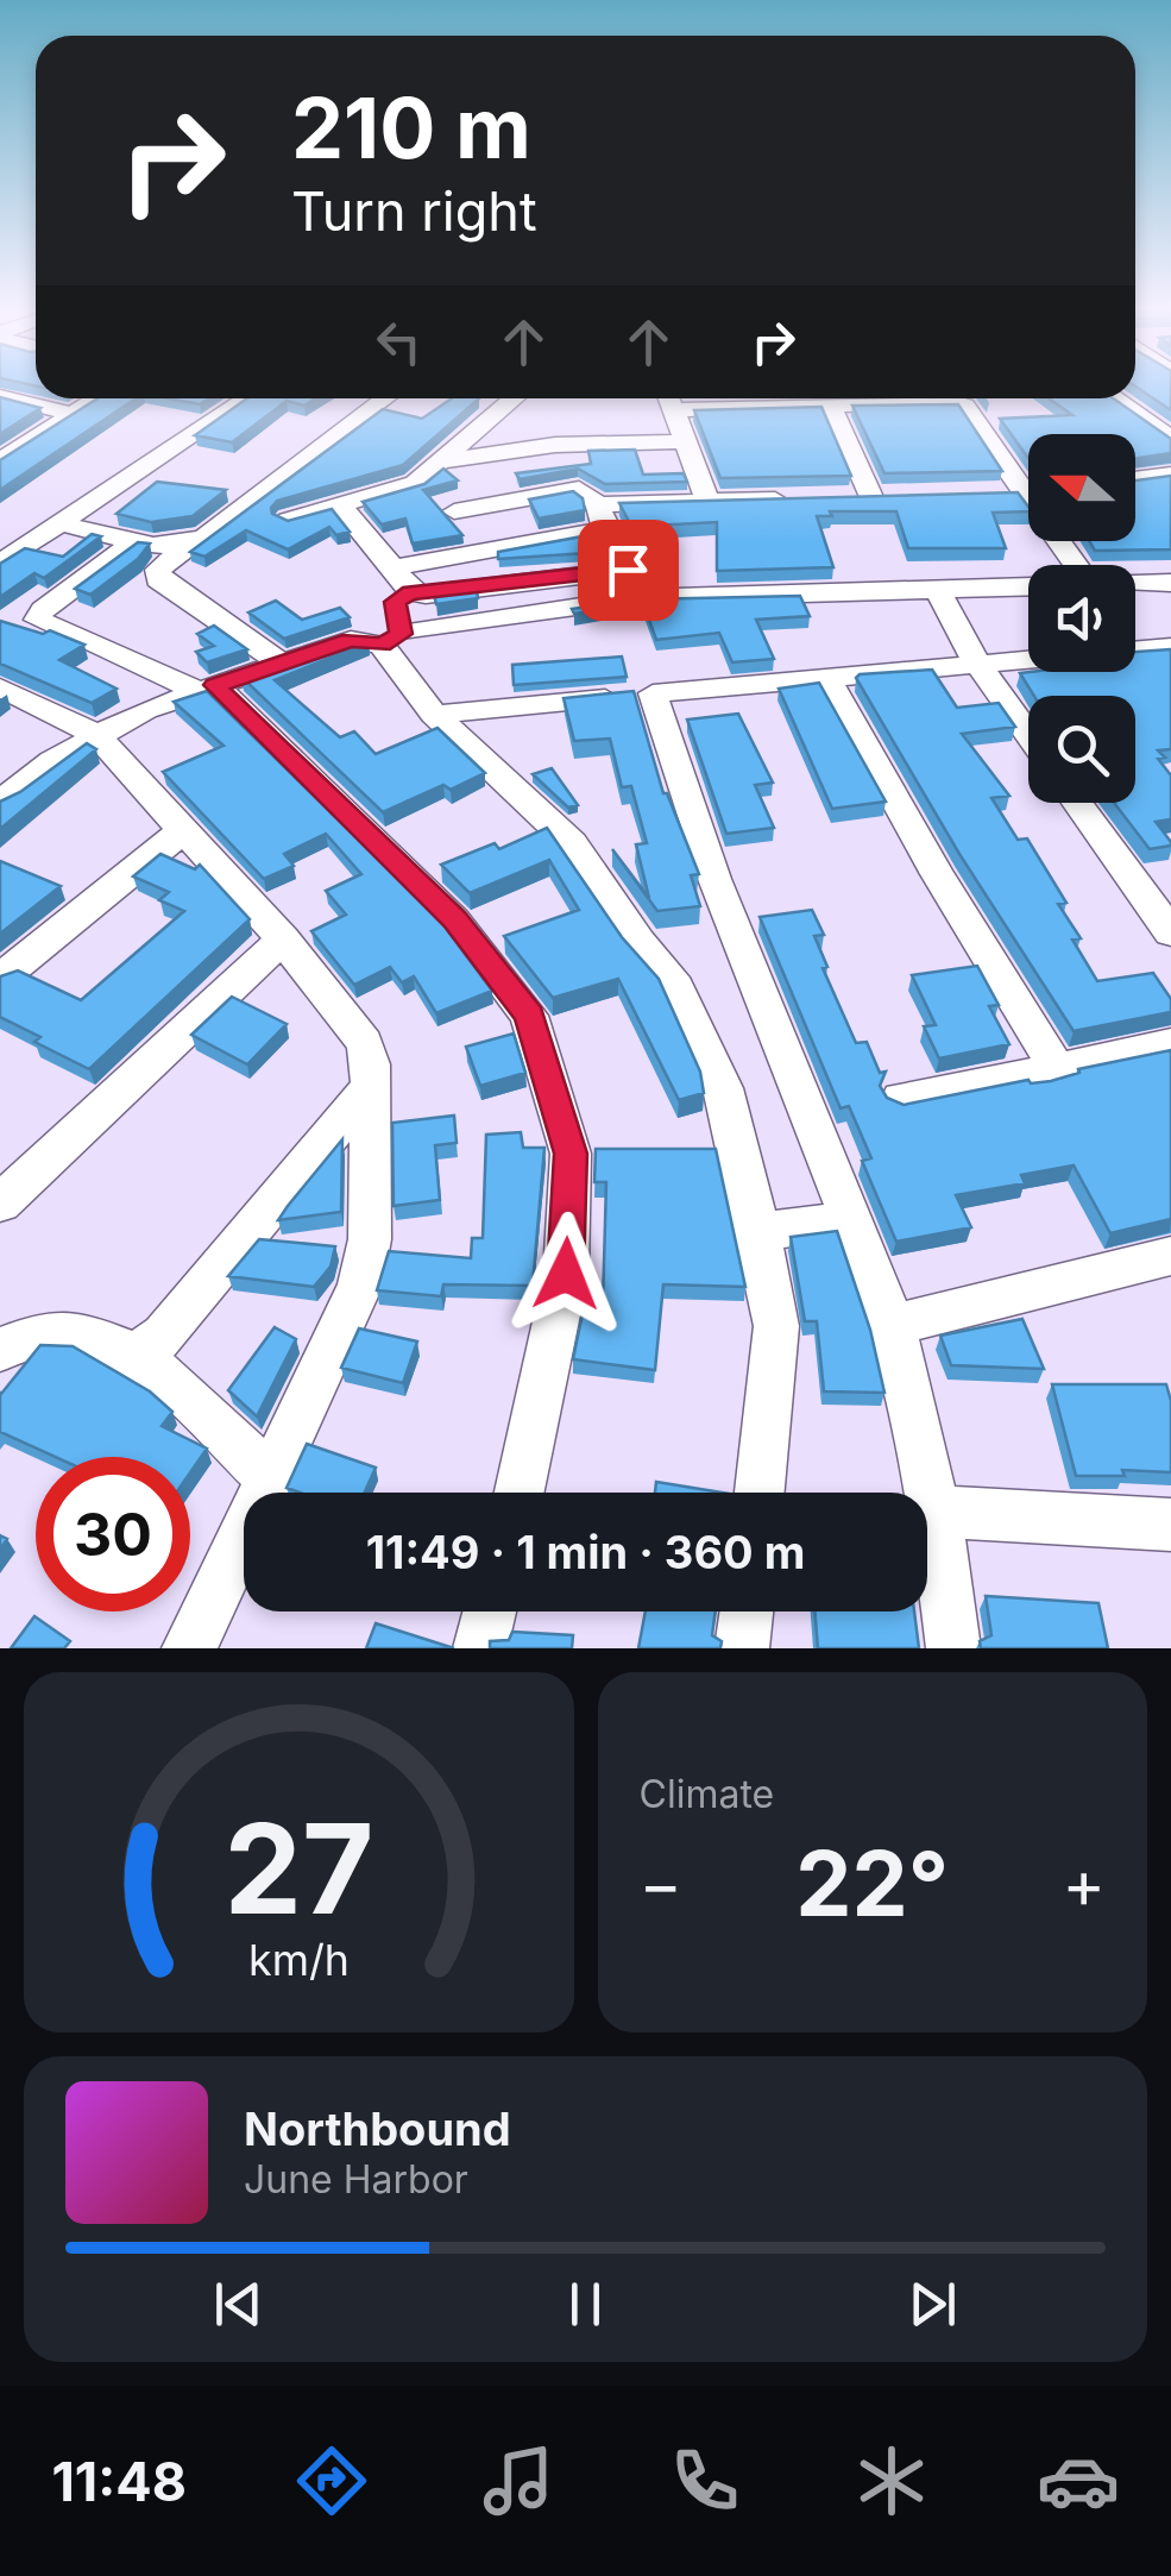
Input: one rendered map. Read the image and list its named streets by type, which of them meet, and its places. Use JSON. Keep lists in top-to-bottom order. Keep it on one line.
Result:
{"north":"left","page":{"turn":["210 m","Turn right"],"limit":"30","trip":"11:49 · 1 min · 360 m","tile":"Climate","heat":["−","22°","+"],"song":["Northbound","June Harbor"],"tabs":"11:48","gauge":["27","km/h"]}}
